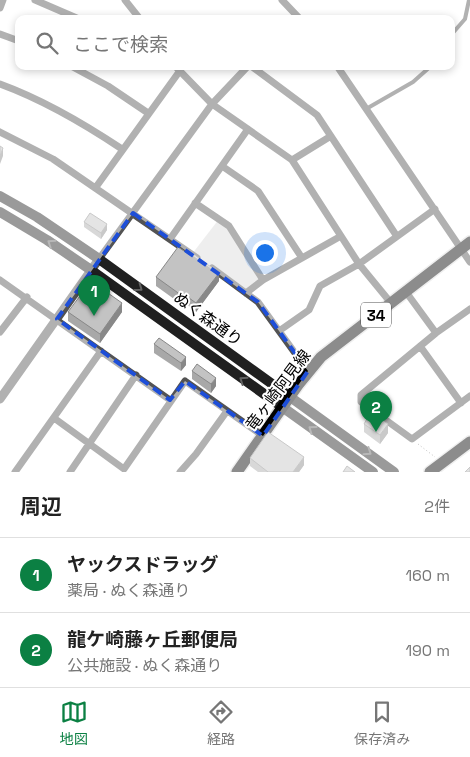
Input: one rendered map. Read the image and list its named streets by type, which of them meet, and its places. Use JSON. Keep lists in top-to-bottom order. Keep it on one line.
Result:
{"streets":{"main road":["34","ぬく森通り","竜ヶ崎阿見線"]},"crossings":[["ぬく森通り","竜ヶ崎阿見線"]],"page":{"search":"ここで検索","pins":["1","2"],"heading":["周辺","2件"],"list":[{"mark":"1","name":"ヤックスドラッグ","note":"薬局 · ぬく森通り","value":"160 m"},{"mark":"2","name":"龍ケ崎藤ヶ丘郵便局","note":"公共施設 · ぬく森通り","value":"190 m"}],"nav":["地図","経路","保存済み"]}}
